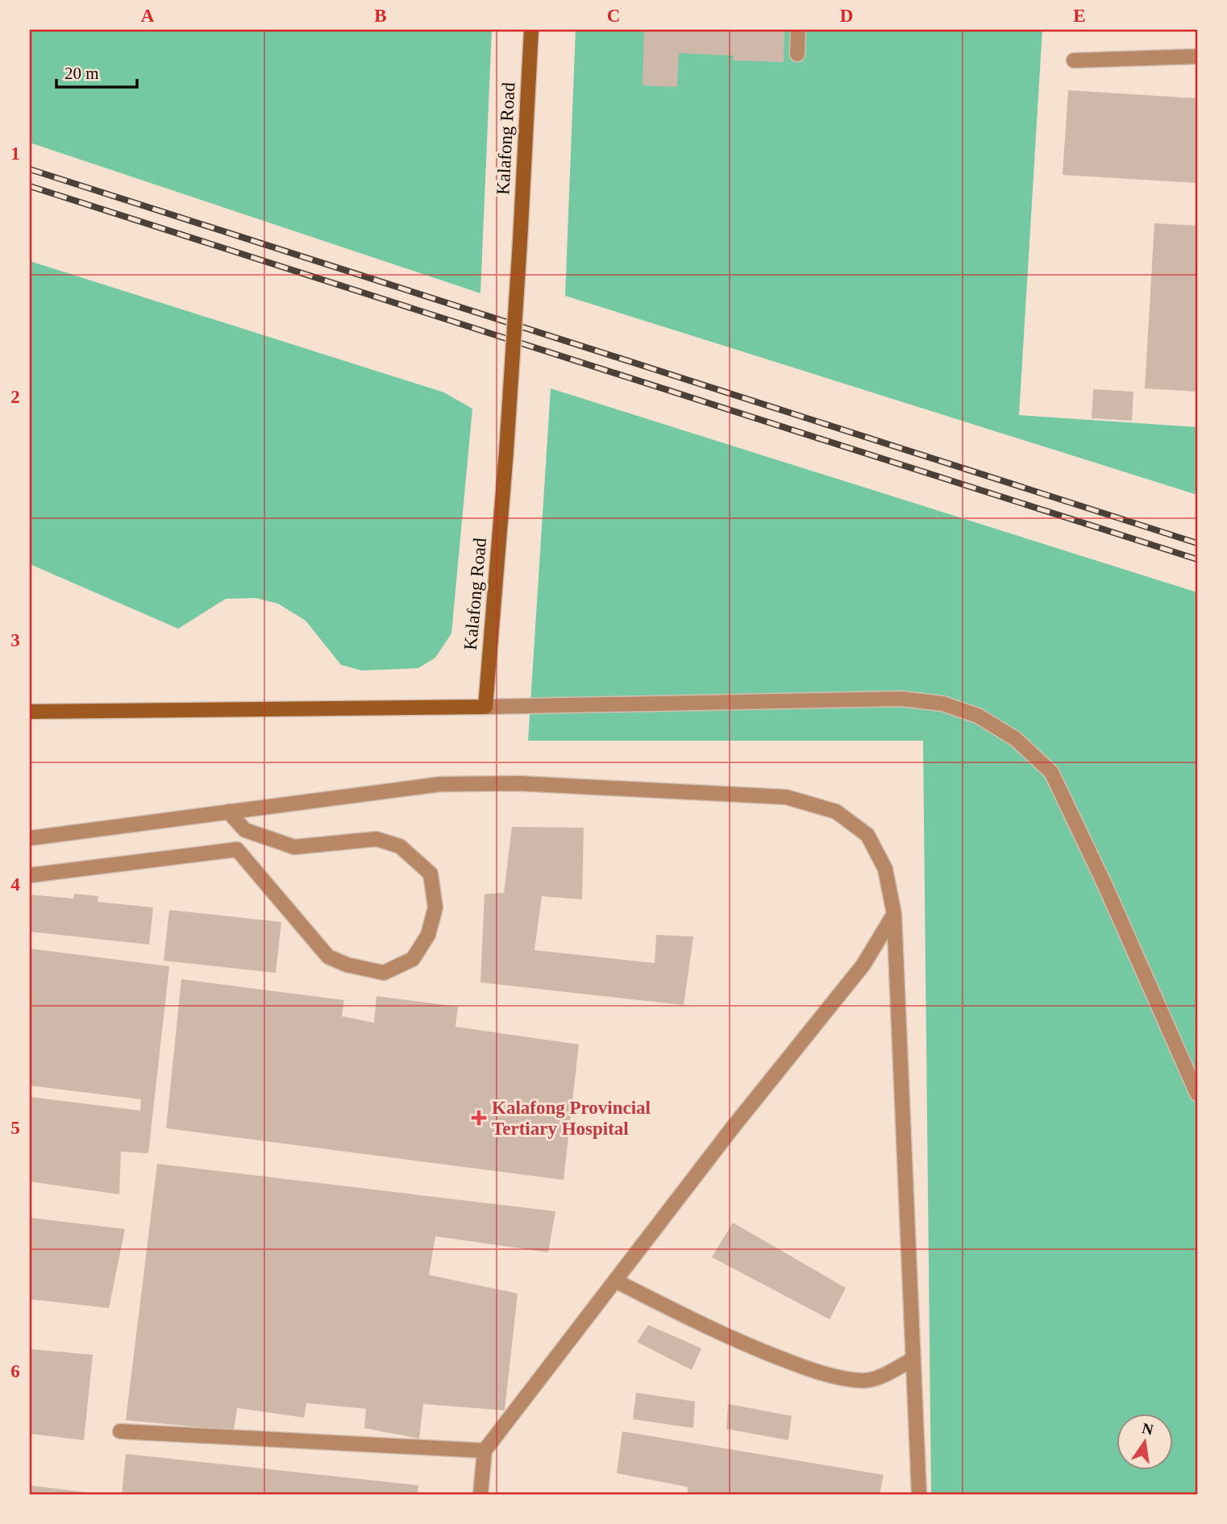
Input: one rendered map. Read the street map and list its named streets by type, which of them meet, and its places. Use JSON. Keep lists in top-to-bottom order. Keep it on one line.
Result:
{"streets":{"street":["Kalafong Road"]},"places":{"health":["Kalafong Provincial Tertiary Hospital"]},"scale_bar":"20 m","north":"top","grid":{"columns":["A","B","C","D","E"],"rows":["1","2","3","4","5","6"]}}
